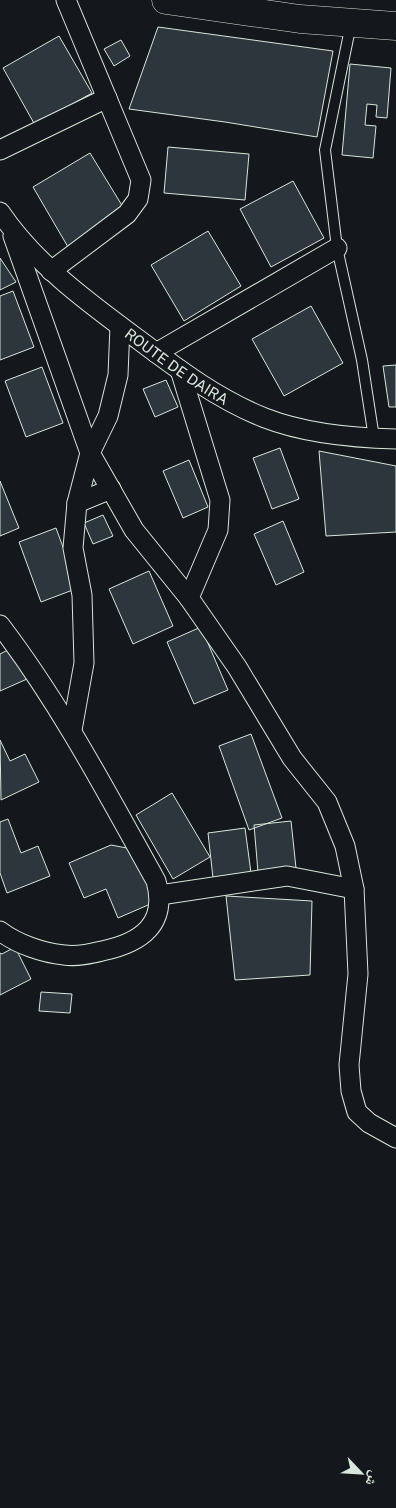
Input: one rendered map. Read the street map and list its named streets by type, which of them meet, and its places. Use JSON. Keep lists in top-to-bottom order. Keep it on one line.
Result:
{"streets":{"street":["ROUTE DE DAIRA"]},"north":"bottom right"}
